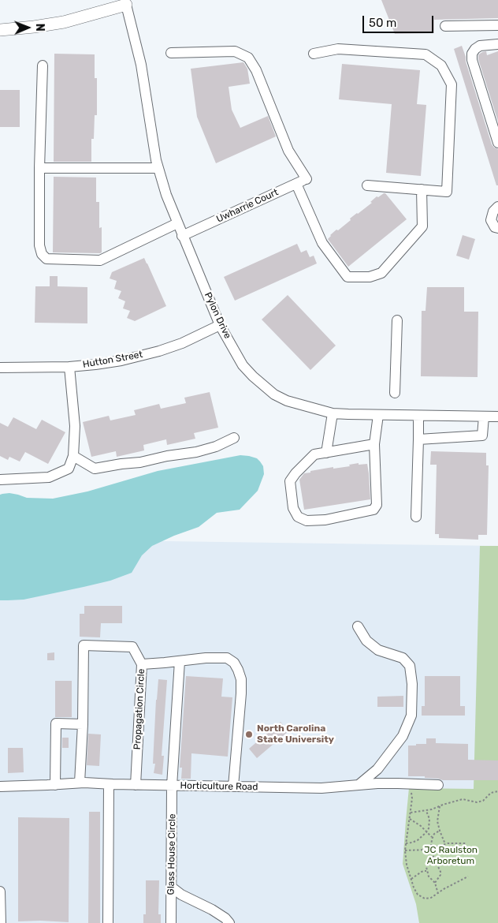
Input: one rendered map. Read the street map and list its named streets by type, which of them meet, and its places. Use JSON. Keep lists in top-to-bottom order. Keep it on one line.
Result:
{"streets":{"street":["Uwharrie Court","Pylon Drive","Hutton Street","Propagation Circle","Horticulture Road","Glass House Circle"]},"crossings":[["Uwharrie Court","Pylon Drive"],["Pylon Drive","Hutton Street"],["Propagation Circle","Horticulture Road"],["Propagation Circle","Glass House Circle"],["Horticulture Road","Glass House Circle"]],"parks":["JC Raulston Arboretum"],"places":["North Carolina State University"],"scale_bar":"50 m","north":"right"}
